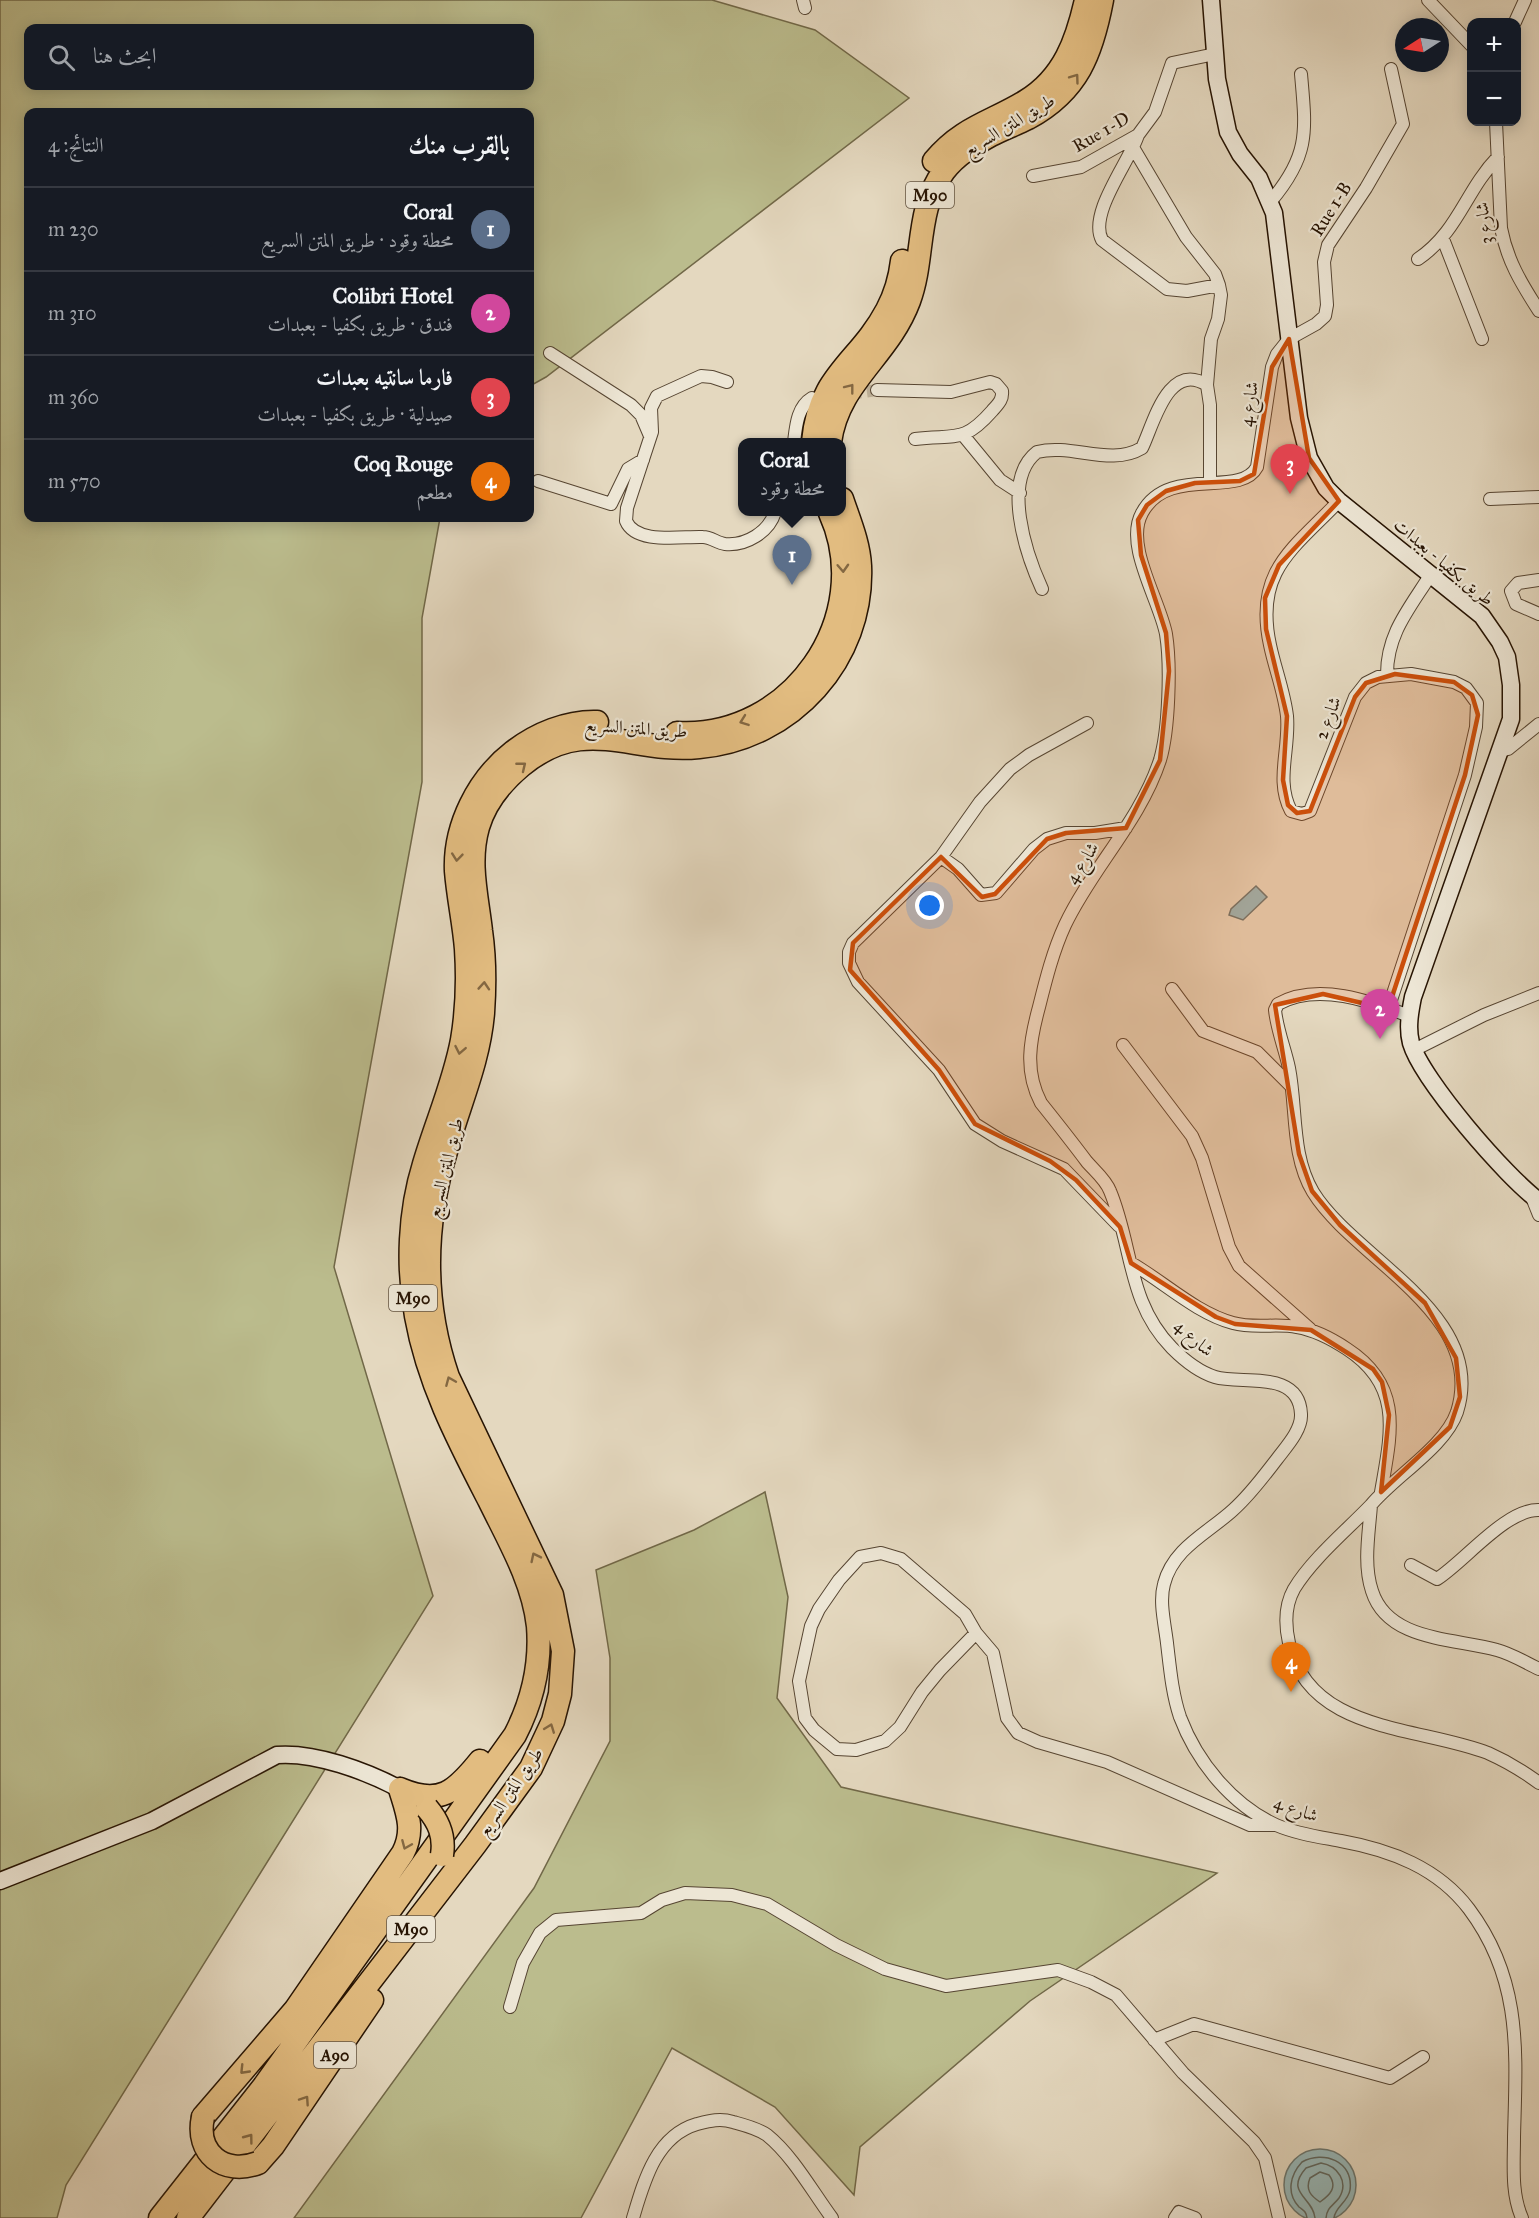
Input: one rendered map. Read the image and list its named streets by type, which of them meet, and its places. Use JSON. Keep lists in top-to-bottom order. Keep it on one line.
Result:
{"streets":{"highway":["طريق المتن السريع","M90","A90"],"main road":["طريق بكفيا - بعبدات"],"street":["Rue 1-D","Rue 1-B","شارع 3","شارع 4","شارع 2"]},"crossings":[["طريق المتن السريع","A90"],["Rue 1-D","طريق بكفيا - بعبدات"],["Rue 1-B","شارع 4"],["Rue 1-B","طريق بكفيا - بعبدات"],["شارع 4","طريق بكفيا - بعبدات"],["طريق بكفيا - بعبدات","شارع 2"]],"north":"left","page":{"map_buttons":["+","−"],"search":"ابحث هنا","heading":["بالقرب منك","النتائج: 4"],"list":[{"mark":"1","name":"Coral","note":"محطة وقود · طريق المتن السريع","value":"230 m"},{"mark":"2","name":"Colibri Hotel","note":"فندق · طريق بكفيا - بعبدات","value":"310 m"},{"mark":"3","name":"فارما سانتيه بعبدات","note":"صيدلية · طريق بكفيا - بعبدات","value":"360 m"},{"mark":"4","name":"Coq Rouge","note":"مطعم","value":"570 m"}],"popup":["Coral","محطة وقود"],"pins":["3","1","2","4"]}}
